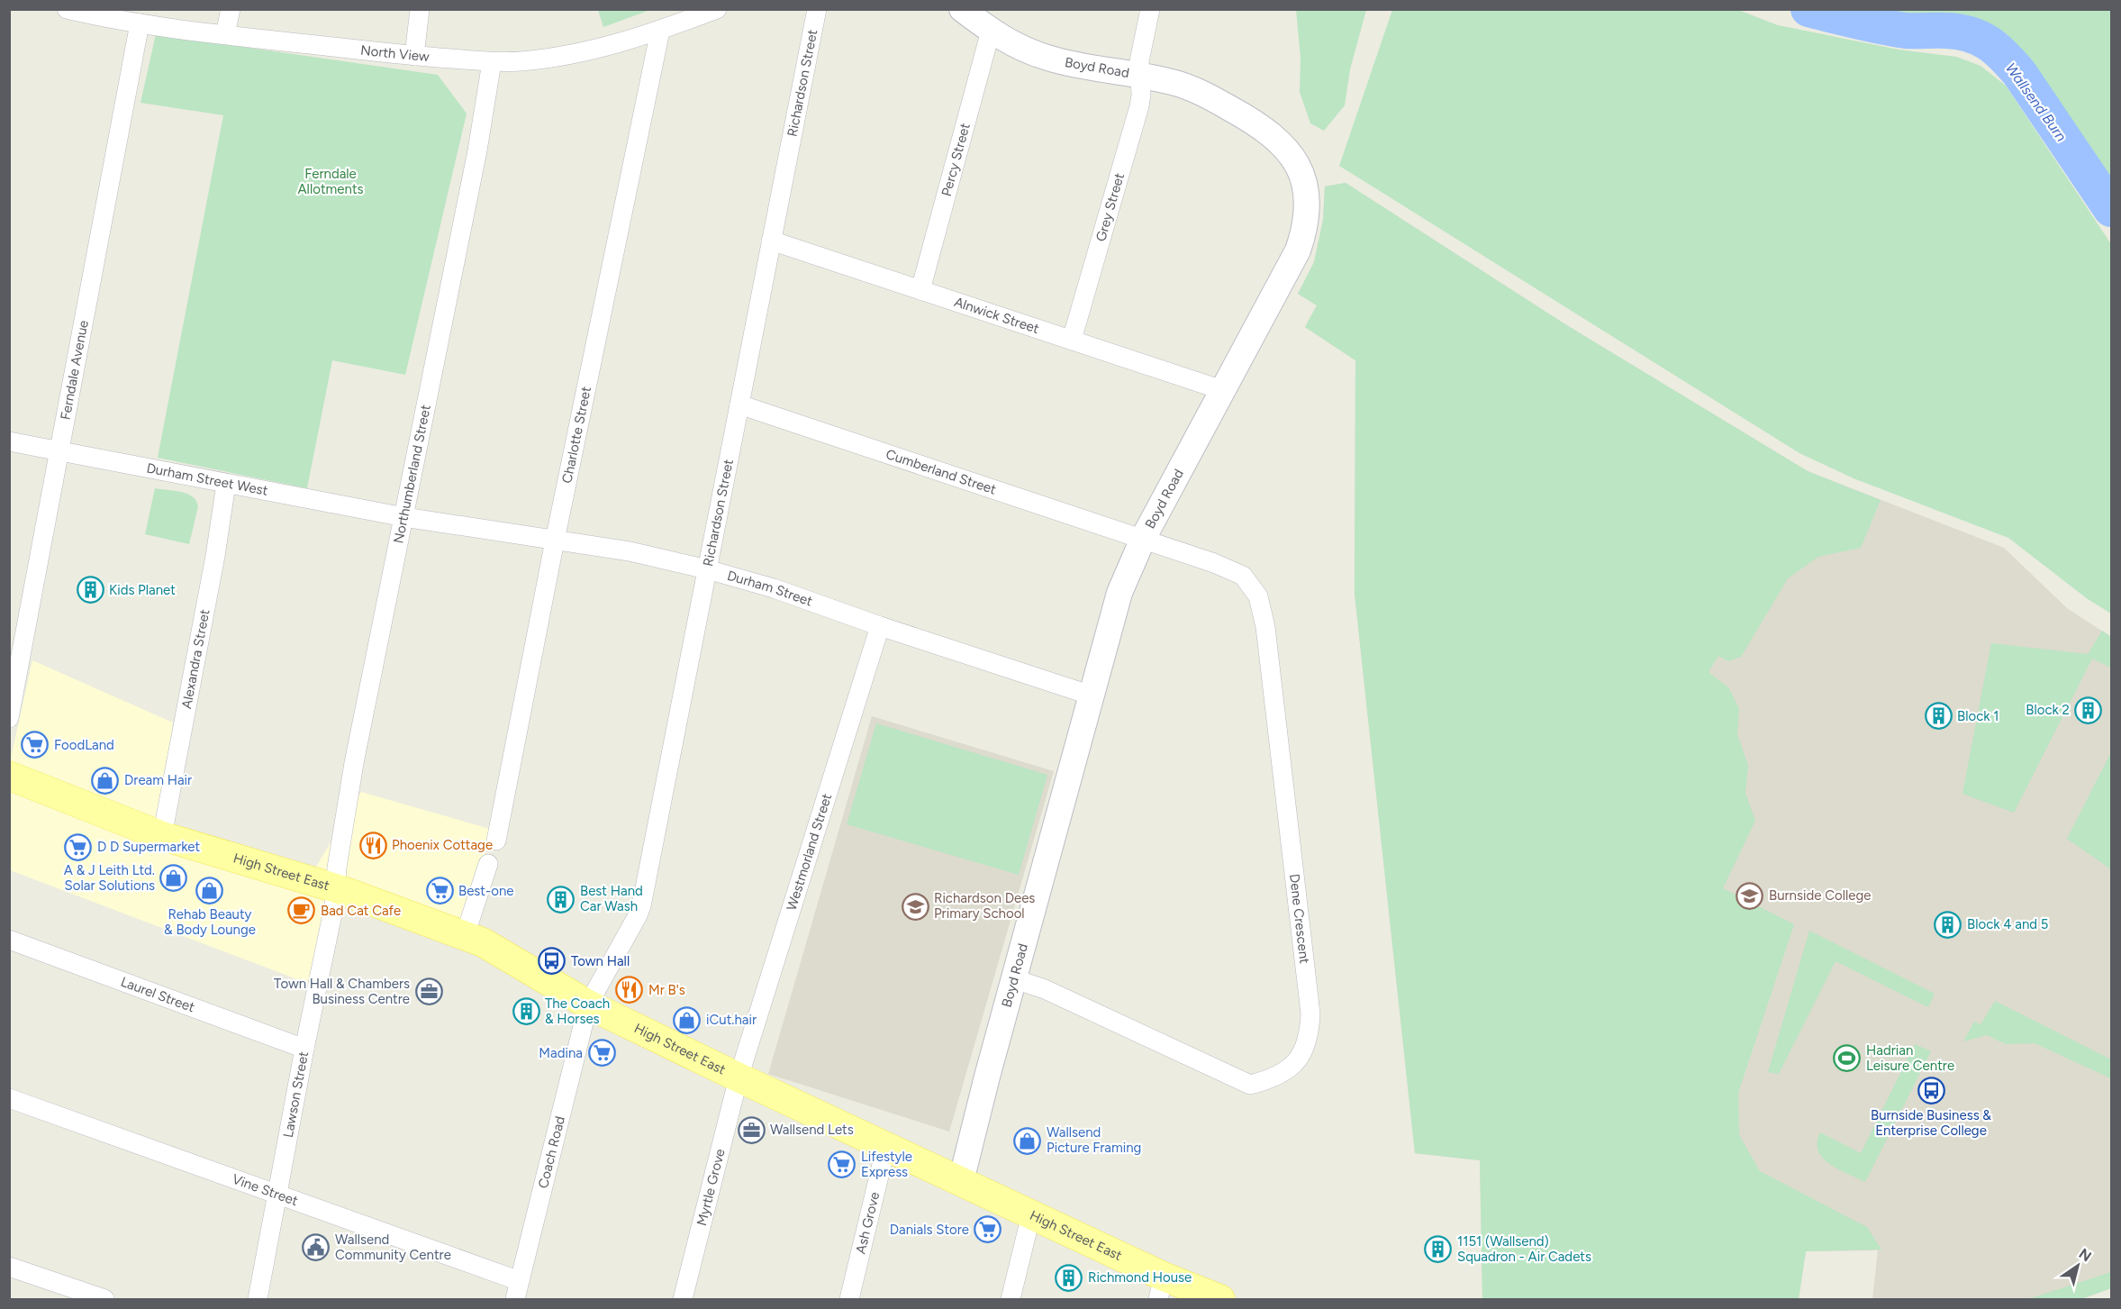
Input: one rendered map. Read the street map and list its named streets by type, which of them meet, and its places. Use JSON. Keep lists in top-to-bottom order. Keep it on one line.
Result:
{"streets":{"main road":["High Street East"],"street":["North View","Boyd Road","Richardson Street","Percy Street","Grey Street","Alnwick Street","Ferndale Avenue","Charlotte Street","Cumberland Street","Northumberland Street","Durham Street West","Durham Street","Alexandra Street","Westmorland Street","Dene Crescent","Laurel Street","Lawson Street","Coach Road","Myrtle Grove","Vine Street","Ash Grove"]},"crossings":[["North View","Ferndale Avenue"],["North View","Charlotte Street"],["North View","Northumberland Street"],["Boyd Road","Percy Street"],["Boyd Road","Grey Street"],["Boyd Road","Alnwick Street"],["Boyd Road","Cumberland Street"],["Boyd Road","Durham Street"],["Boyd Road","High Street East"],["Boyd Road","Dene Crescent"],["Richardson Street","Alnwick Street"],["Richardson Street","Cumberland Street"],["Richardson Street","Durham Street"],["Richardson Street","High Street East"],["Richardson Street","Coach Road"],["Percy Street","Alnwick Street"],["Grey Street","Alnwick Street"],["Ferndale Avenue","Durham Street West"],["Charlotte Street","Durham Street"],["Cumberland Street","Dene Crescent"],["Northumberland Street","Durham Street West"],["Northumberland Street","Durham Street"],["Northumberland Street","High Street East"],["Northumberland Street","Lawson Street"],["Durham Street West","Durham Street"],["Durham Street West","Alexandra Street"],["Durham Street","Westmorland Street"],["Alexandra Street","High Street East"],["Westmorland Street","High Street East"],["Westmorland Street","Myrtle Grove"],["High Street East","Lawson Street"],["High Street East","Coach Road"],["High Street East","Myrtle Grove"],["High Street East","Ash Grove"],["Laurel Street","Lawson Street"],["Lawson Street","Vine Street"],["Coach Road","Vine Street"]],"water":["Wallsend Burn"],"parks":["Ferndale Allotments"],"places":{"building":["Kids Planet","Block 2","Block 1","Best Hand Car Wash","Block 4 and 5","The Coach & Horses","1151 (Wallsend) Squadron - Air Cadets","Richmond House"],"supermarket":["FoodLand","D D Supermarket","Best-one","Madina","Lifestyle Express","Danials Store"],"shop":["Dream Hair","A & J Leith Ltd. Solar Solutions","Rehab Beauty & Body Lounge","iCut.hair","Wallsend Picture Framing"],"restaurant":["Phoenix Cottage","Mr B's"],"school or university":["Burnside College","Richardson Dees Primary School"],"cafe":["Bad Cat Cafe"],"bus stop":["Town Hall","Burnside Business & Enterprise College"],"office":["Town Hall & Chambers Business Centre","Wallsend Lets"],"sports":["Hadrian Leisure Centre"],"public building":["Wallsend Community Centre"]},"north":"top right"}
